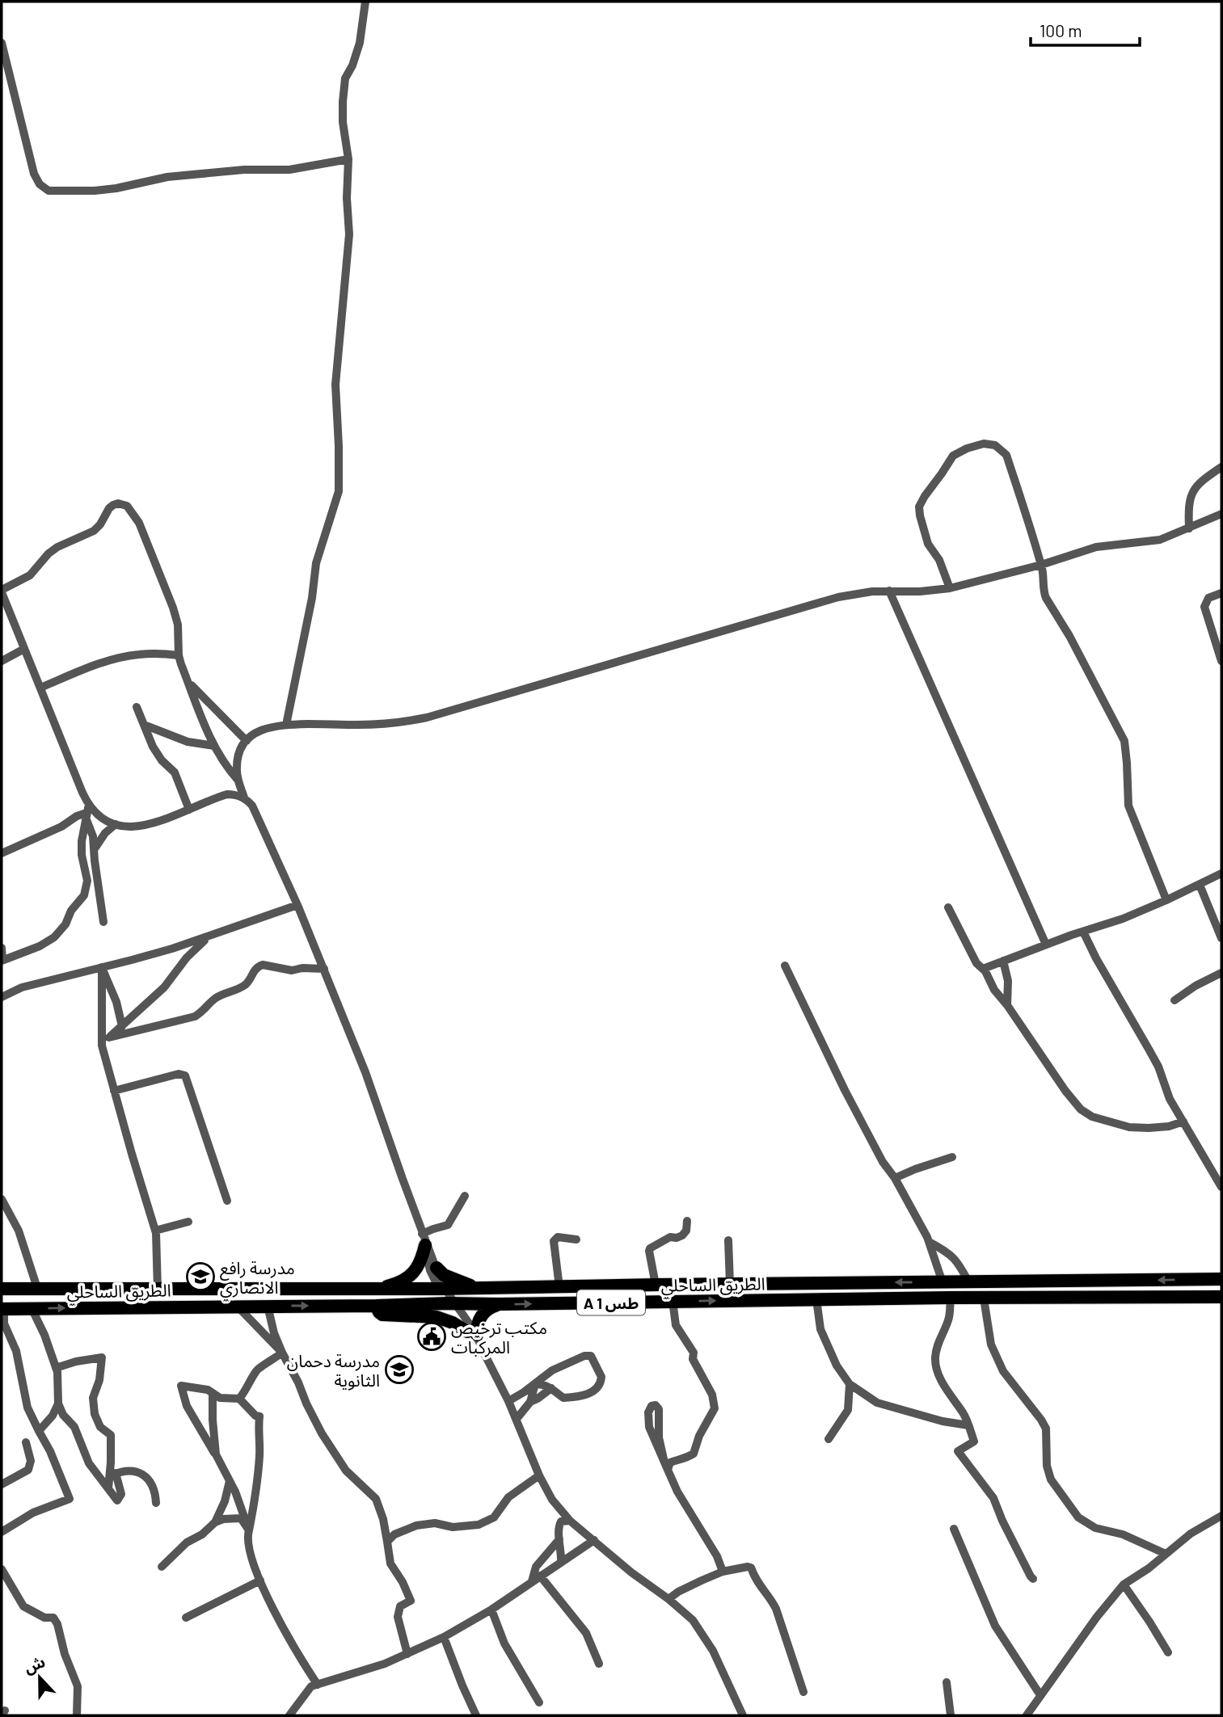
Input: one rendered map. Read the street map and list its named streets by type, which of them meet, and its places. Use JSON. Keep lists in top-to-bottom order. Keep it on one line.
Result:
{"streets":{"highway":["الطريق الساحلي","A 1 طس"]},"places":{"school or university":["مدرسة رافع الانصاري","مدرسة دحمان الثانوية"],"public building":["مكتب ترخيص المركبات"]},"scale_bar":"100 m","north":"top"}
